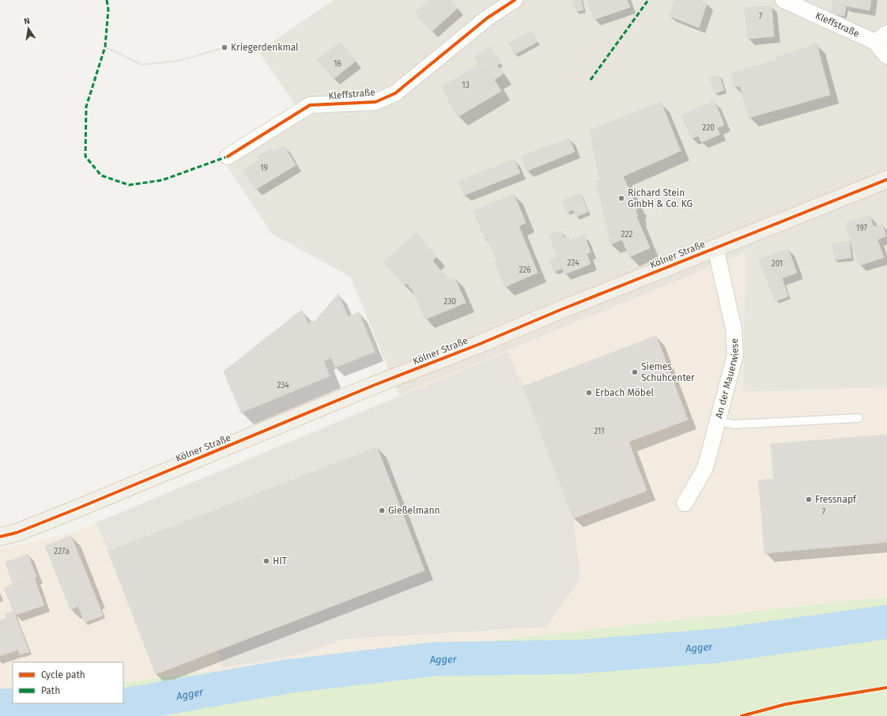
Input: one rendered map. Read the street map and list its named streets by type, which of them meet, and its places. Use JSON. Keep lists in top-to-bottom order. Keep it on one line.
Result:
{"streets":{"main road":["Kölner Straße"],"street":["Kleffstraße","An der Mauerwiese"]},"crossings":[["Kölner Straße","An der Mauerwiese"]],"water":["Agger"],"places":["Kriegerdenkmal","Richard Stein GmbH & Co. KG","Siemes Schuhcenter","Erbach Möbel","Fressnapf","Gießelmann","HIT"],"house_numbers":["7","16","13","220","19","197","222","224","201","226","230","234","211","7","227a"],"legend":["Cycle path","Path"],"north":"top"}
